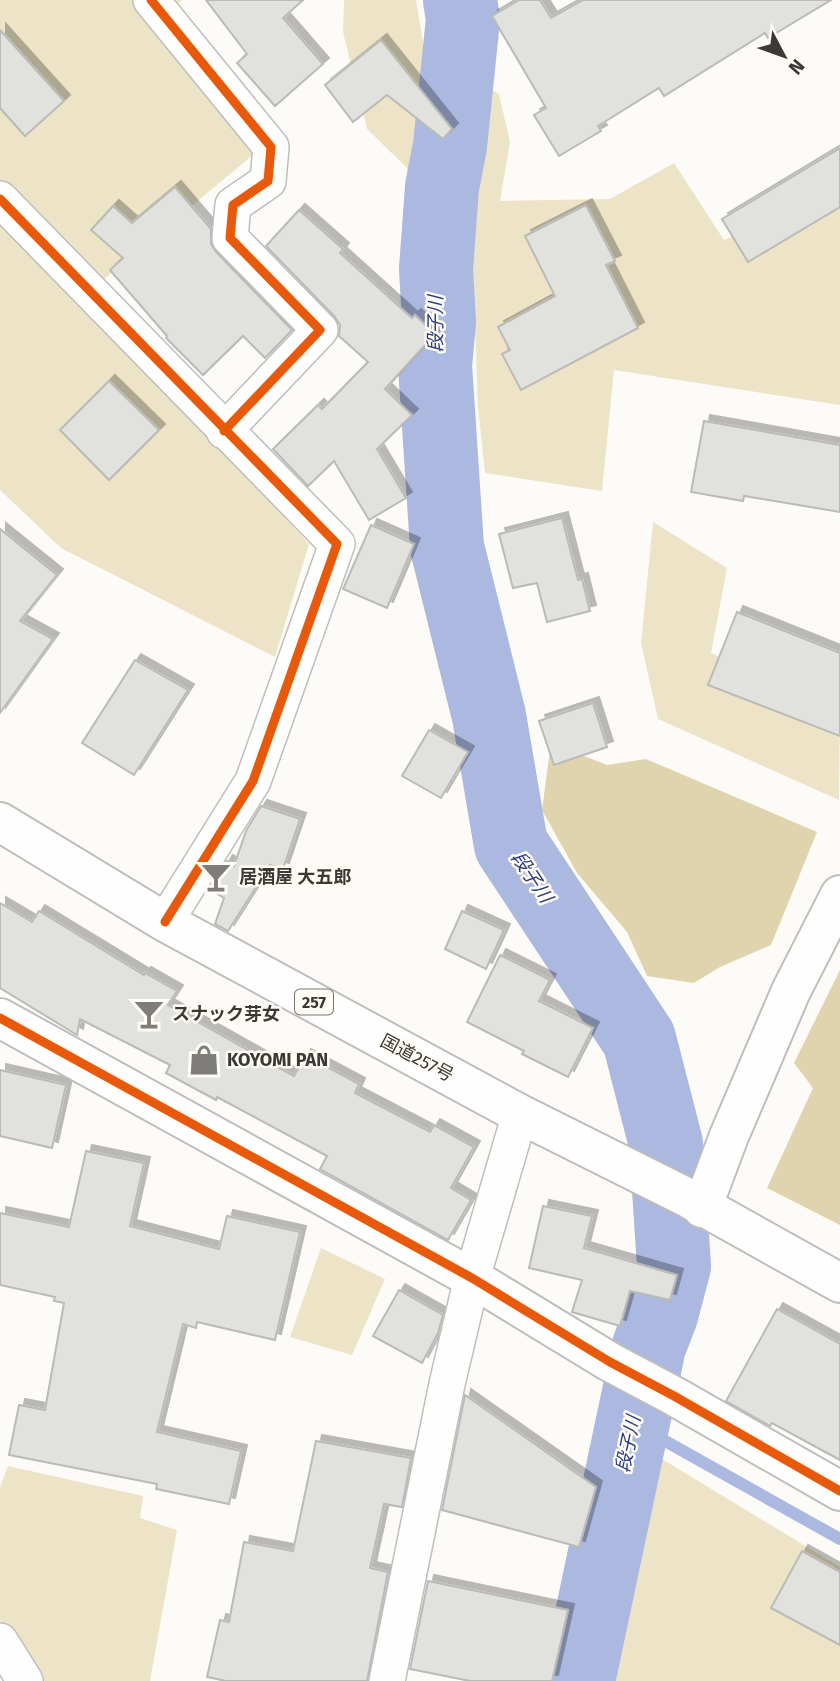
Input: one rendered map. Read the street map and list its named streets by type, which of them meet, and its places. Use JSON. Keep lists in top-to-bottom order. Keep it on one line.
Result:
{"streets":{"main road":["257","国道257号"]},"water":["段子川"],"places":{"bar":["居酒屋 大五郎","スナック芽女"],"shop":["KOYOMI PAN"]},"north":"bottom right"}
